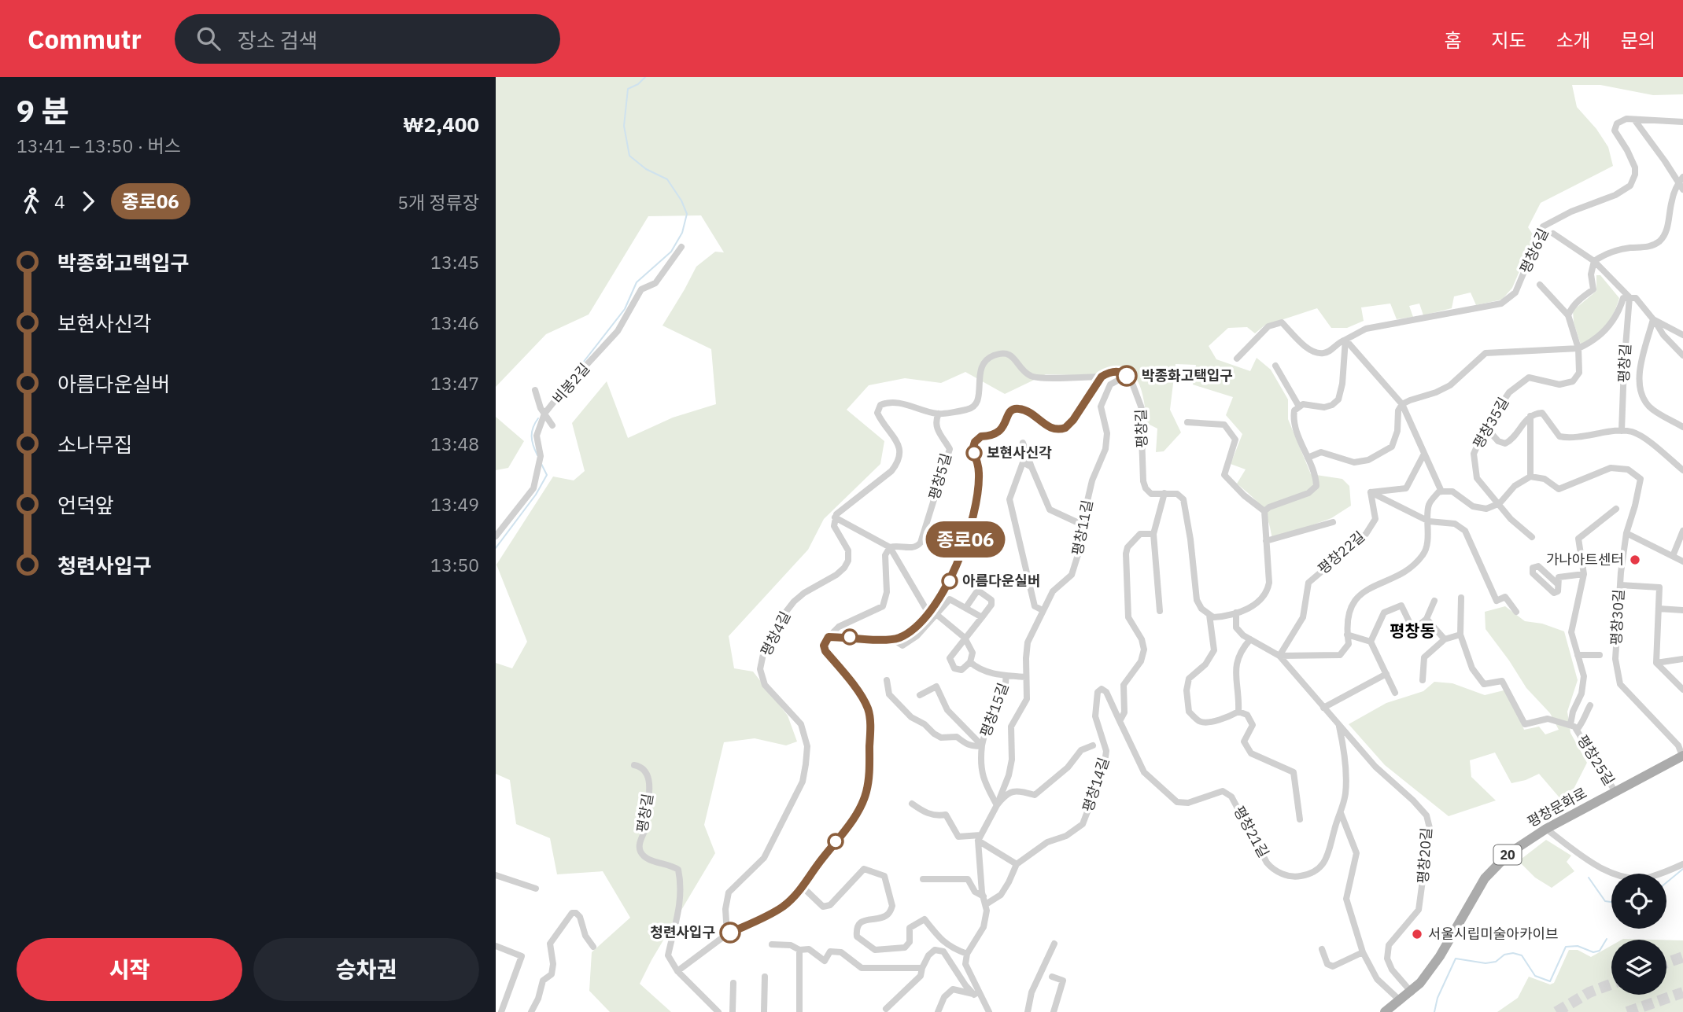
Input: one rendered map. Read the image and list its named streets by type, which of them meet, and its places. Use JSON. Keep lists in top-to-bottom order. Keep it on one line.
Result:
{"streets":{"main road":["평창문화로","20"],"street":["평창6길","평창길","비봉2길","평창35길","평창5길","평창11길","평창22길","평창30길","평창4길","평창15길","평창25길","평창14길","평창21길","평창20길"]},"crossings":[["평창길","평창35길"],["평창길","평창11길"],["평창5길","평창4길"],["평창11길","평창15길"],["평창22길","평창20길"],["평창30길","평창문화로"],["평창25길","평창문화로"],["평창14길","평창21길"],["평창문화로","평창20길"],["평창21길","평창20길"]],"districts":["평창동"],"places":["박종화고택입구","보현사신각","가나아트센터","아름다운실버","청련사입구","서울시립미술아카이브"],"lines":["bus line 종로06"],"page":{"header":"Commutr","search":"장소 검색","nav":["홈","지도","소개","문의"],"heading":["9 분","13:41 – 13:50 · 버스","₩2,400"],"on_map":"종로06","legs":["4","종로06","5개 정류장"],"list":[{"name":"박종화고택입구","value":"13:45"},{"name":"보현사신각","value":"13:46"},{"name":"아름다운실버","value":"13:47"},{"name":"소나무집","value":"13:48"},{"name":"언덕앞","value":"13:49"},{"name":"청련사입구","value":"13:50"}],"buttons":["시작","승차권"]}}
